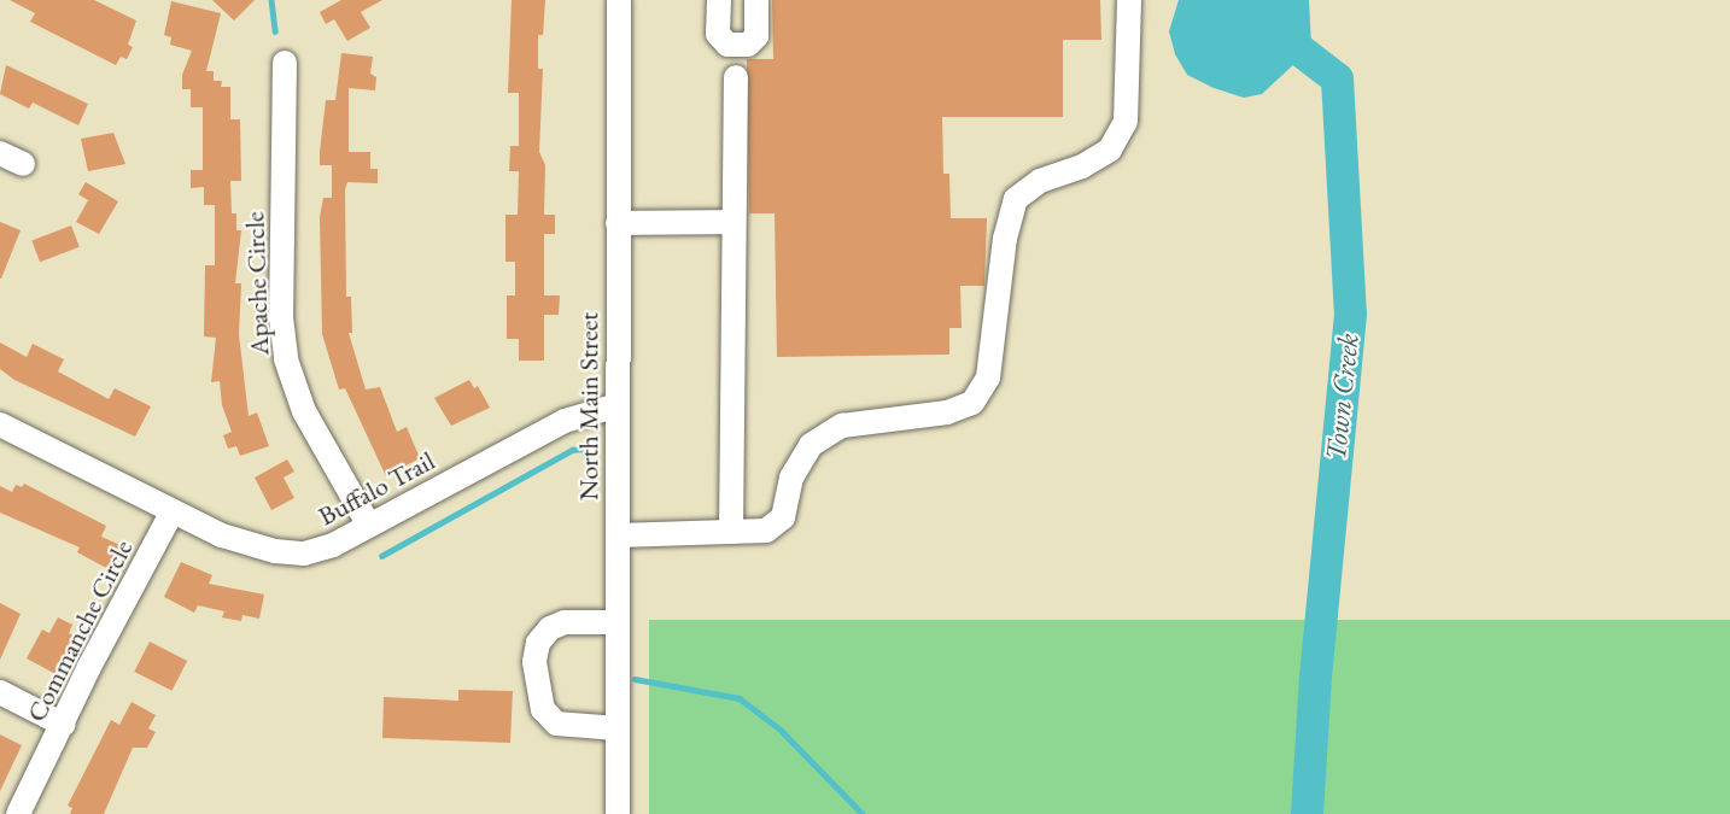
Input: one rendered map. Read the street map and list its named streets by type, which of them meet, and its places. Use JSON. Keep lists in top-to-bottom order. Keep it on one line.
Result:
{"streets":{"street":["Apache Circle","North Main Street","Buffalo Trail","Commanche Circle"]},"crossings":[["Apache Circle","Buffalo Trail"],["North Main Street","Buffalo Trail"],["Buffalo Trail","Commanche Circle"]],"water":["Town Creek"]}
